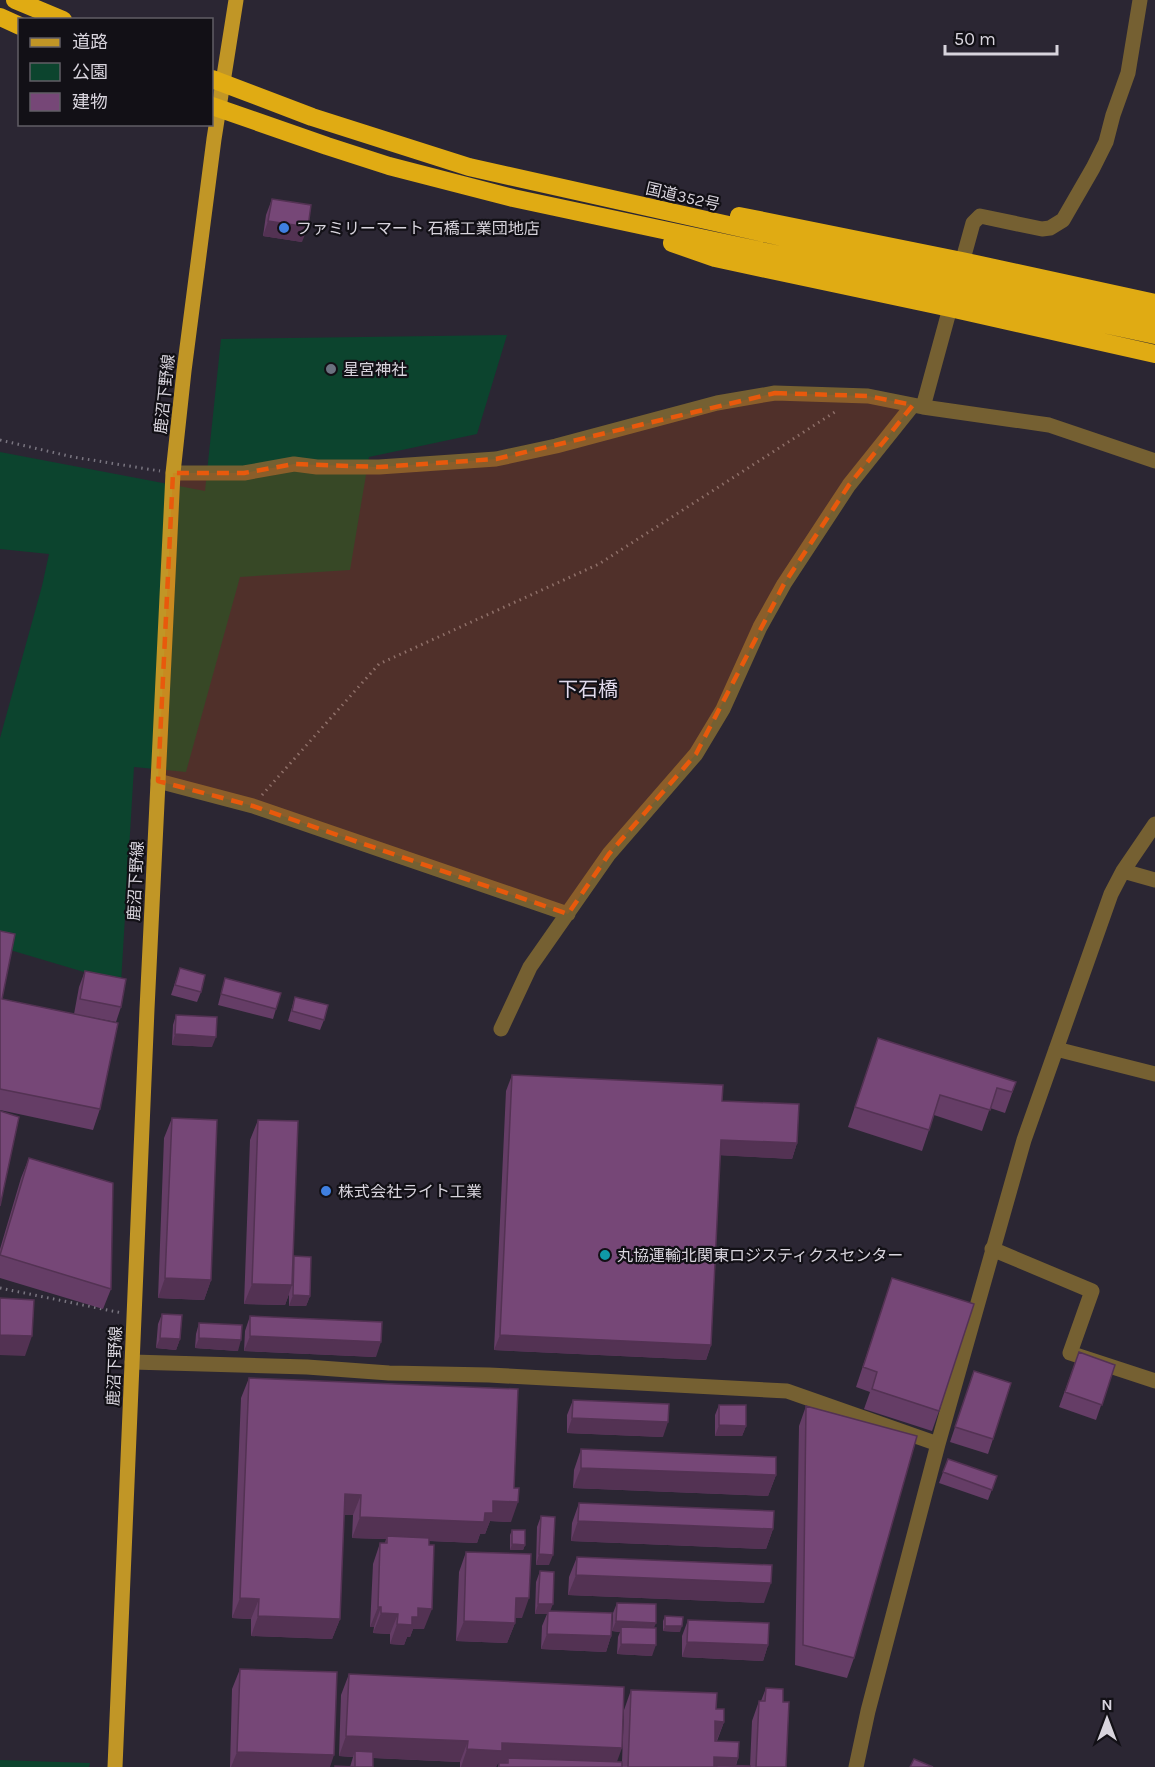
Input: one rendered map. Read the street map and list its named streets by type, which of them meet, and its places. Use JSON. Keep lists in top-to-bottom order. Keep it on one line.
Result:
{"streets":{"main road":["鹿沼下野線"]},"districts":["下石橋"],"places":["ファミリーマート 石橋工業団地店","星宮神社","株式会社ライト工業","丸協運輸北関東ロジスティクスセンター"],"legend":["道路","公園","建物"],"scale_bar":"50 m","north":"top"}
